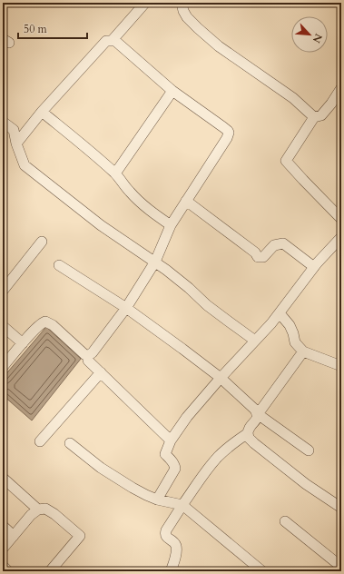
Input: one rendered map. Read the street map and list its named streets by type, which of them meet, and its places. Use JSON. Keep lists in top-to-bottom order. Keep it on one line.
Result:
{"scale_bar":"50 m","north":"bottom right"}
